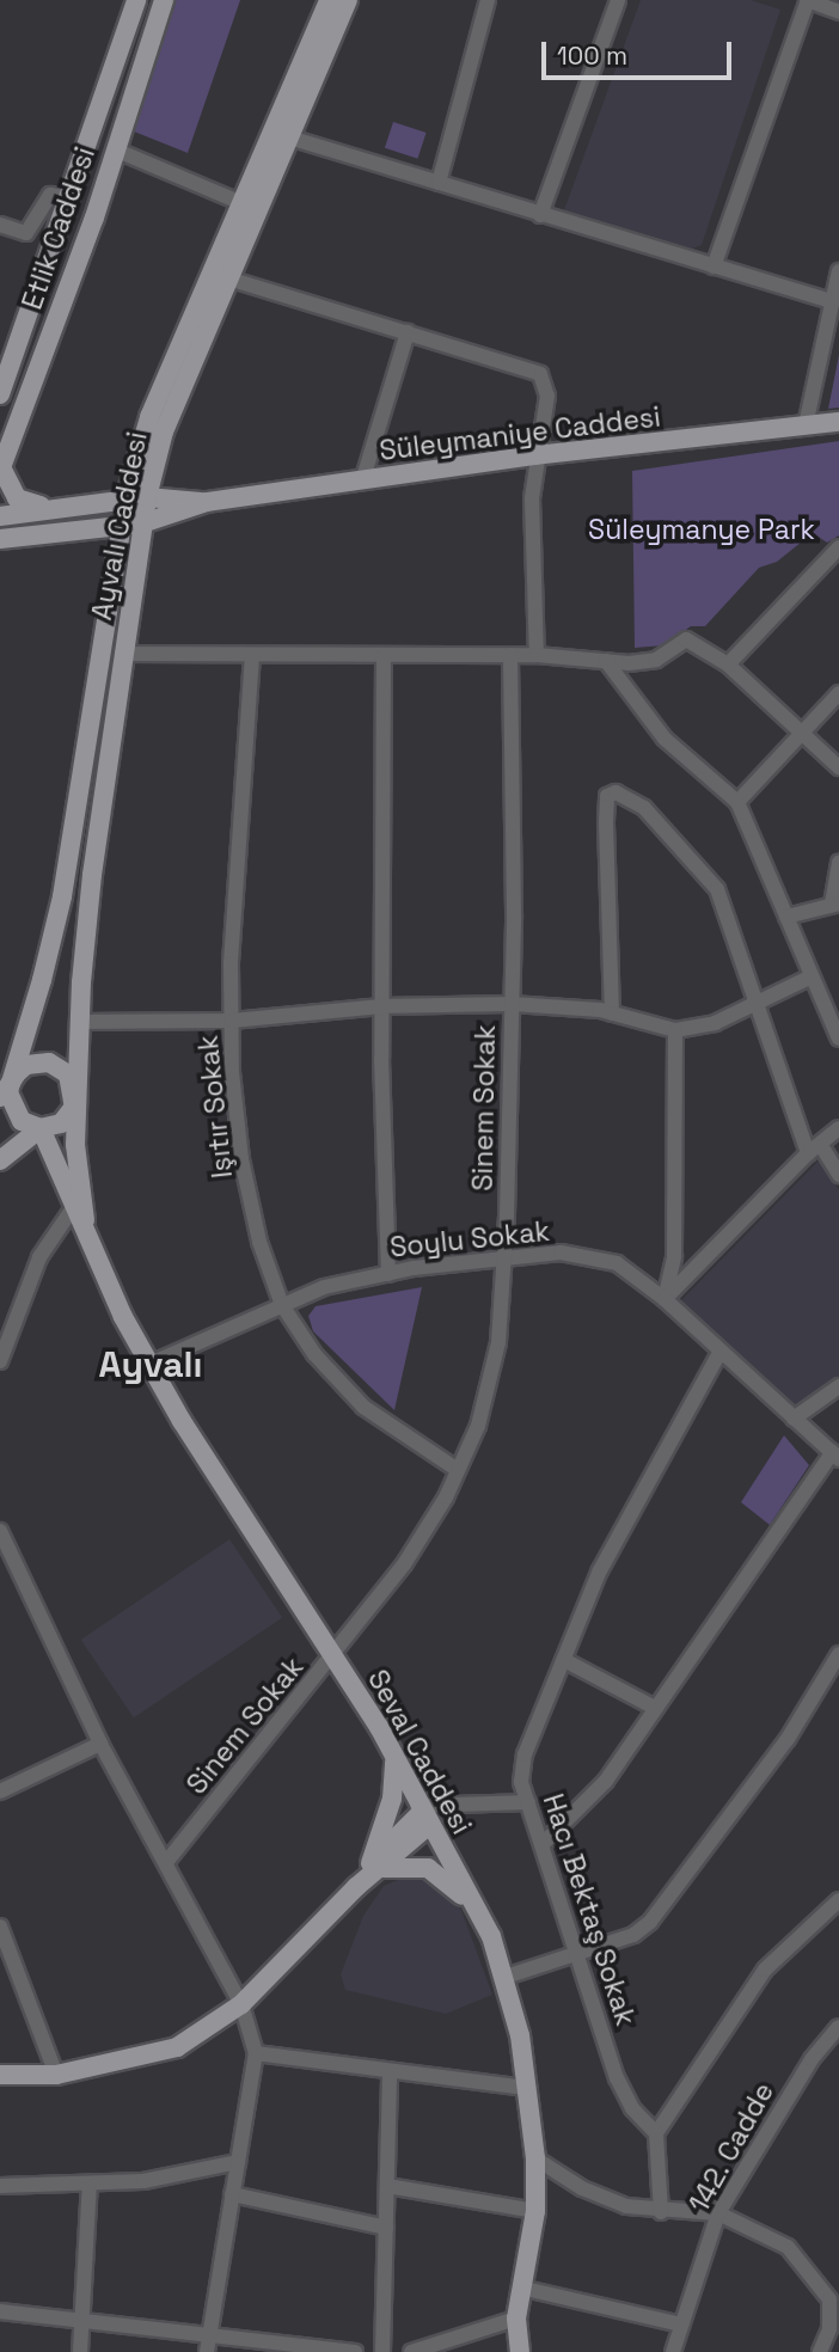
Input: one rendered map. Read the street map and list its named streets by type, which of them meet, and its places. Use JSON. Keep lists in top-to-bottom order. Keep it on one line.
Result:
{"streets":{"main road":["Etlik Caddesi","Süleymaniye Caddesi","Ayvalı Caddesi","Seval Caddesi"],"street":["Işıtır Sokak","Sinem Sokak","Soylu Sokak","Hacı Bektaş Sokak","142. Cadde"]},"crossings":[["Etlik Caddesi","Süleymaniye Caddesi"],["Süleymaniye Caddesi","Ayvalı Caddesi"],["Ayvalı Caddesi","Seval Caddesi"],["Işıtır Sokak","Sinem Sokak"],["Işıtır Sokak","Soylu Sokak"],["Sinem Sokak","Soylu Sokak"],["Sinem Sokak","Seval Caddesi"],["Soylu Sokak","Seval Caddesi"],["Soylu Sokak","Hacı Bektaş Sokak"]],"districts":["Ayvalı"],"parks":["Süleymanye Park"],"scale_bar":"100 m"}
